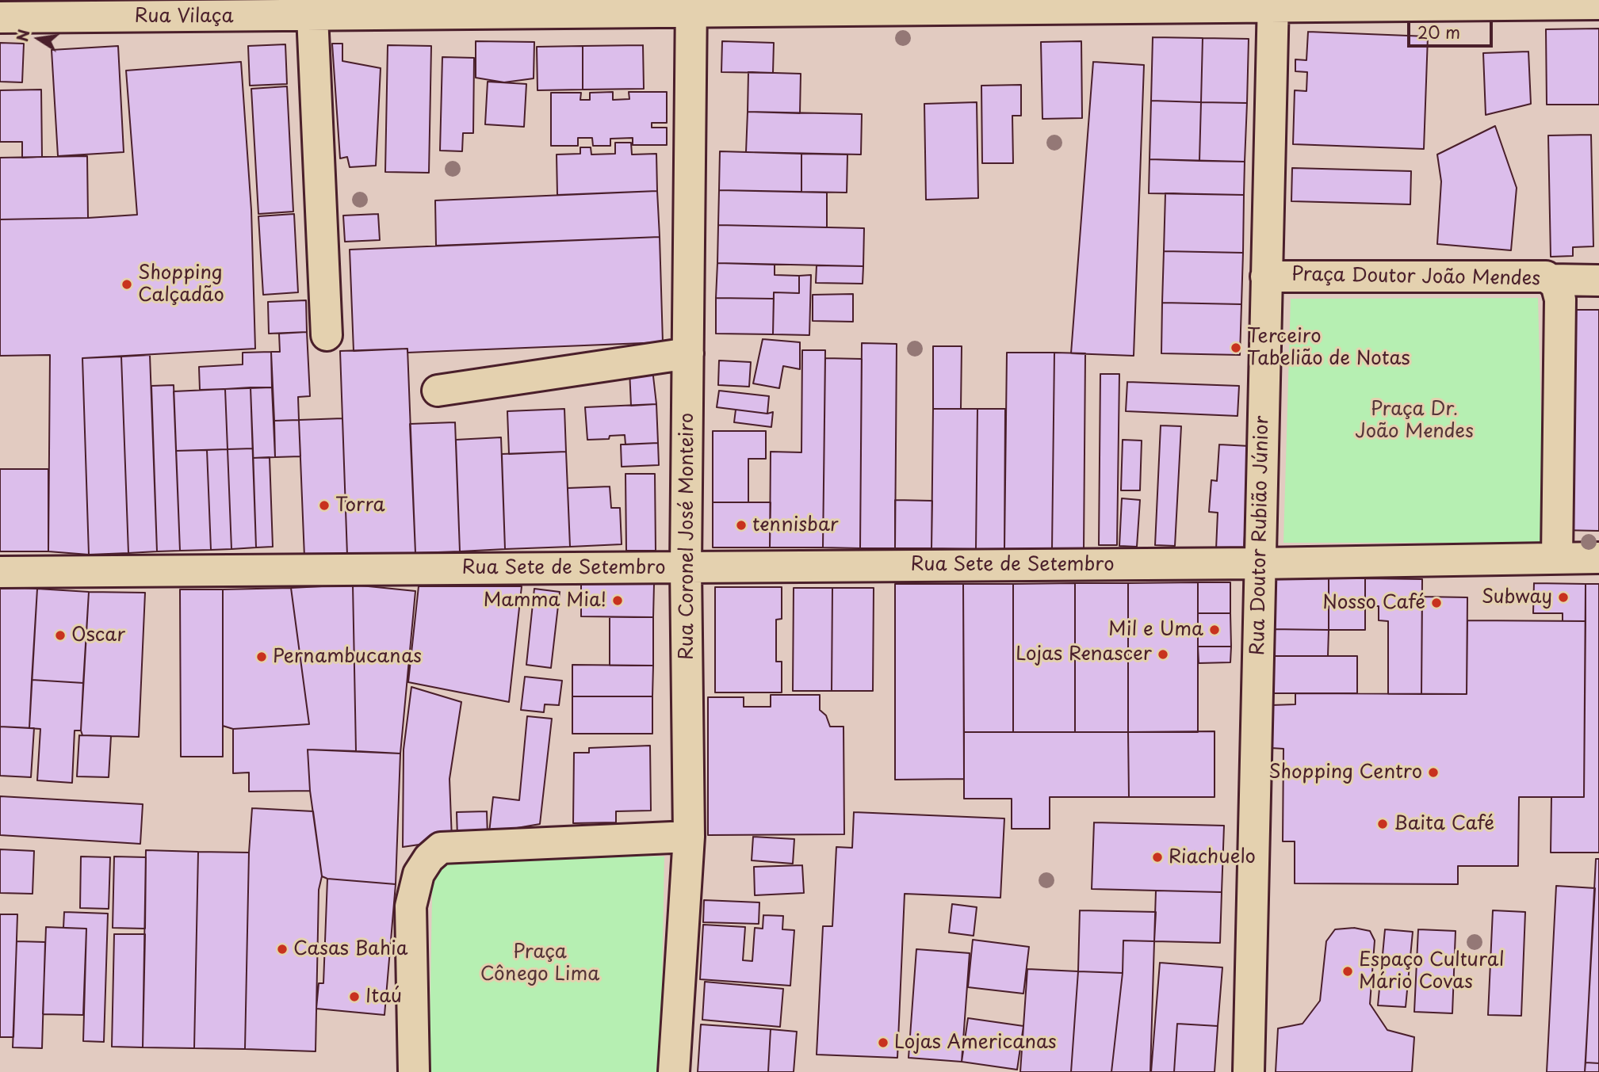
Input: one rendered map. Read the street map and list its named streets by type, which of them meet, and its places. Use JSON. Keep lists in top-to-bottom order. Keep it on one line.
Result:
{"streets":{"street":["Rua Vilaça","Praça Doutor João Mendes","Rua Doutor Rubião Júnior","Rua Coronel José Monteiro","Rua Sete de Setembro"]},"crossings":[["Rua Vilaça","Rua Doutor Rubião Júnior"],["Rua Vilaça","Rua Coronel José Monteiro"],["Praça Doutor João Mendes","Rua Doutor Rubião Júnior"],["Praça Doutor João Mendes","Rua Sete de Setembro"],["Rua Doutor Rubião Júnior","Rua Sete de Setembro"],["Rua Coronel José Monteiro","Rua Sete de Setembro"]],"parks":["Praça Dr. João Mendes","Praça Cônego Lima"],"places":["Shopping Calçadão","Terceiro Tabelião de Notas","Torra","tennisbar","Subway","Mamma Mia!","Nosso Café","Mil e Uma","Oscar","Lojas Renascer","Pernambucanas","Shopping Centro","Baita Café","Riachuelo","Casas Bahia","Espaço Cultural Mário Covas","Itaú","Lojas Americanas"],"scale_bar":"20 m","north":"left"}
